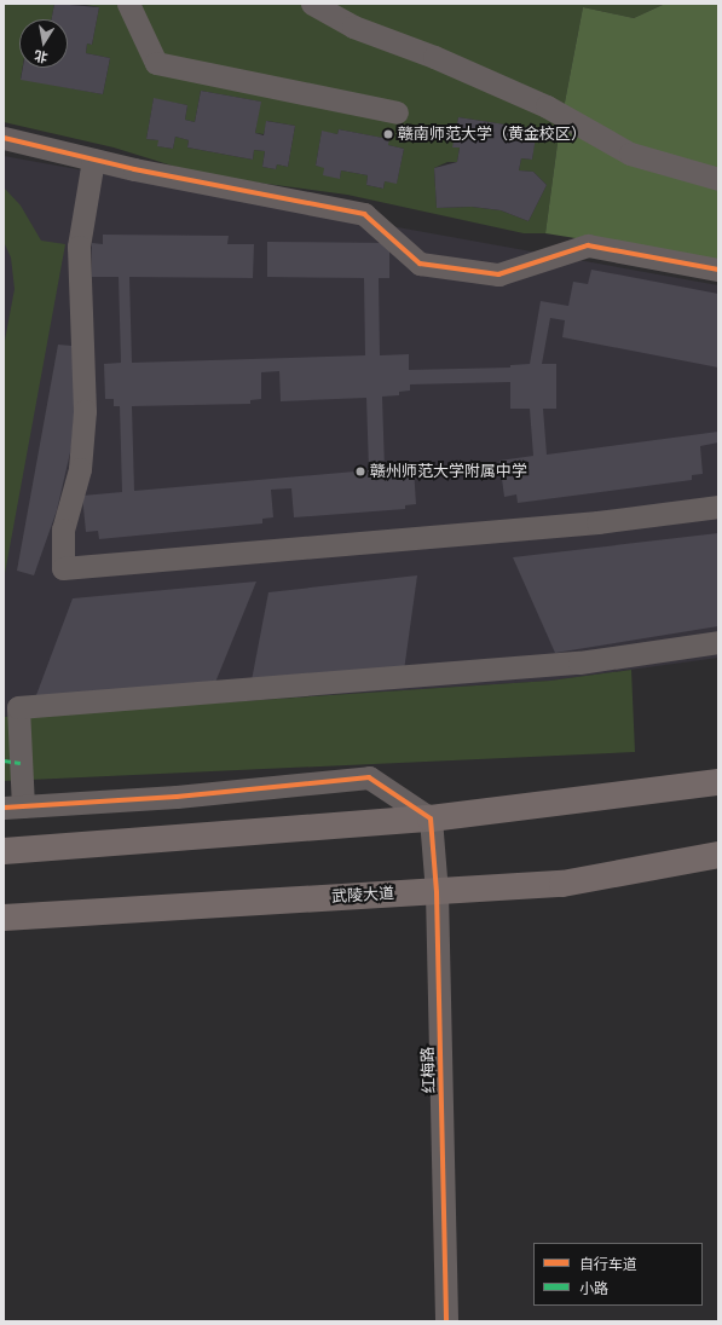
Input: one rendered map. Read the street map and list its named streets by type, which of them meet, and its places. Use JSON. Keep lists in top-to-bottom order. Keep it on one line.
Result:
{"streets":{"main road":["武陵大道"],"street":["红梅路"]},"crossings":[["武陵大道","红梅路"]],"places":["赣南师范大学（黄金校区）","赣州师范大学附属中学"],"legend":["自行车道","小路"],"north":"bottom"}
